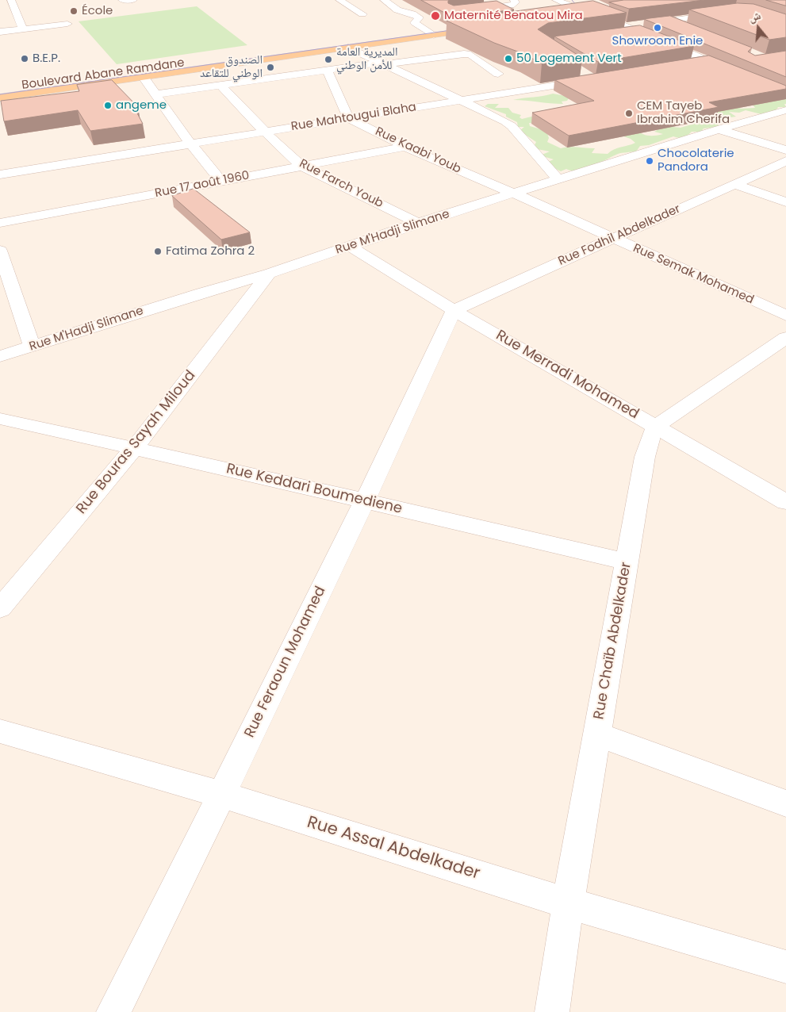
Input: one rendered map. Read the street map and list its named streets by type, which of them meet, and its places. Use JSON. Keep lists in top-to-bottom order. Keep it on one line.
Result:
{"streets":{"main road":["Boulevard Abane Ramdane"],"street":["Rue Mahtougui Blaha","Rue Kaabi Youb","Rue Farch Youb","Rue 17 août 1960","Rue M'Hadji Slimane","Rue Fodhil Abdelkader","Rue Semak Mohamed","Rue Merradi Mohamed","Rue Bouras Sayah Miloud","Rue Keddari Boumediene","Rue Chaïb Abdelkader","Rue Feraoun Mohamed","Rue Assal Abdelkader"]},"crossings":[["Rue Mahtougui Blaha","Rue Kaabi Youb"],["Rue Mahtougui Blaha","Rue Farch Youb"],["Rue Kaabi Youb","Rue 17 août 1960"],["Rue Kaabi Youb","Rue M'Hadji Slimane"],["Rue Kaabi Youb","Rue Semak Mohamed"],["Rue Farch Youb","Rue 17 août 1960"],["Rue Farch Youb","Rue M'Hadji Slimane"],["Rue M'Hadji Slimane","Rue Semak Mohamed"],["Rue M'Hadji Slimane","Rue Merradi Mohamed"],["Rue M'Hadji Slimane","Rue Bouras Sayah Miloud"],["Rue Fodhil Abdelkader","Rue Semak Mohamed"],["Rue Fodhil Abdelkader","Rue Merradi Mohamed"],["Rue Fodhil Abdelkader","Rue Feraoun Mohamed"],["Rue Merradi Mohamed","Rue Chaïb Abdelkader"],["Rue Merradi Mohamed","Rue Feraoun Mohamed"],["Rue Bouras Sayah Miloud","Rue Keddari Boumediene"],["Rue Keddari Boumediene","Rue Chaïb Abdelkader"],["Rue Keddari Boumediene","Rue Feraoun Mohamed"],["Rue Chaïb Abdelkader","Rue Assal Abdelkader"],["Rue Feraoun Mohamed","Rue Assal Abdelkader"]],"places":["École","Maternité Benatou Mira","Showroom Enie","B.E.P.","50 Logement Vert","المديرية العامة للأمن الوطني","الصندوق الوطني للتقاعد","angeme","CEM Tayeb Ibrahim Cherifa","Chocolaterie Pandora","Fatima Zohra 2"],"north":"top"}
